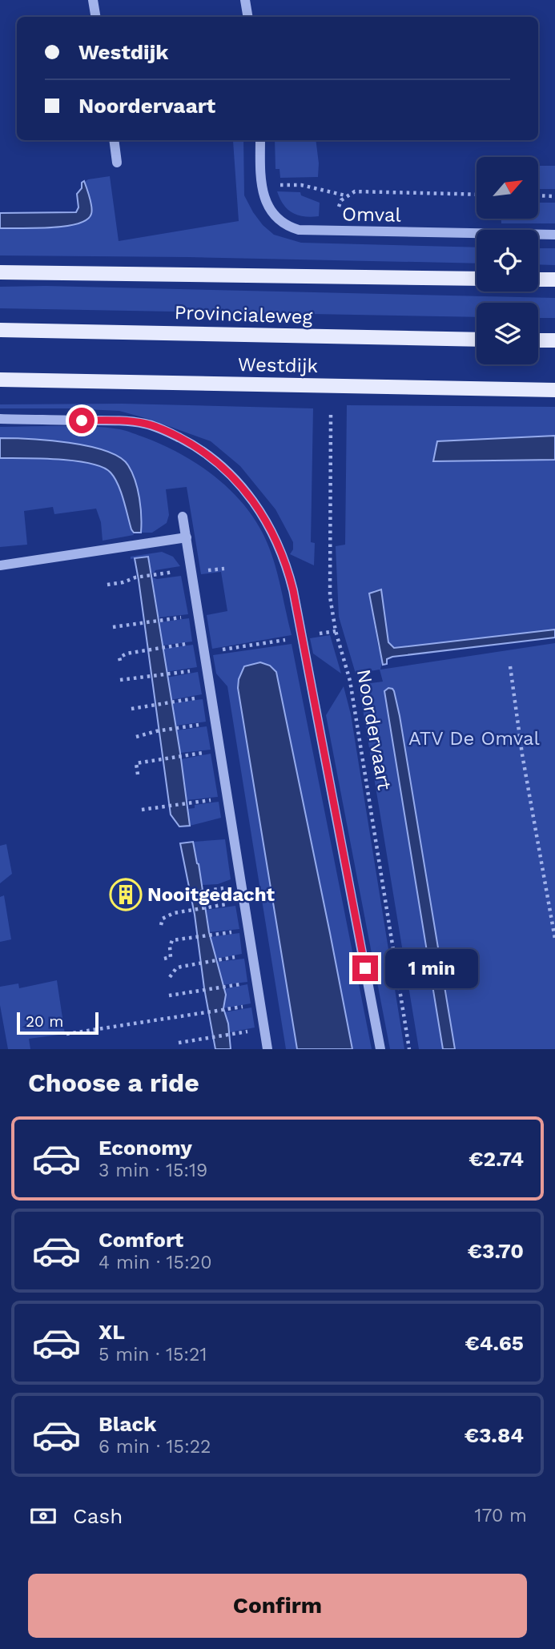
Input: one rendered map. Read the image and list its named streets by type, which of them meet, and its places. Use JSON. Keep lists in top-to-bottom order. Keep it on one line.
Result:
{"streets":{"main road":["Provincialeweg","Westdijk"],"street":["Omval"],"path":["Noordervaart"]},"parks":["ATV De Omval"],"places":{"building":["Nooitgedacht"]},"scale_bar":"20 m","north":"top right","page":{"banner":["Westdijk","Noordervaart"],"bubble":"1 min","scale":"20 m","heading":"Choose a ride","list":[{"name":"Economy","note":"3 min · 15:19","value":"€2.74"},{"name":"Comfort","note":"4 min · 15:20","value":"€3.70"},{"name":"XL","note":"5 min · 15:21","value":"€4.65"},{"name":"Black","note":"6 min · 15:22","value":"€3.84"}],"pay":["Cash","170 m"],"buttons":"Confirm"}}
